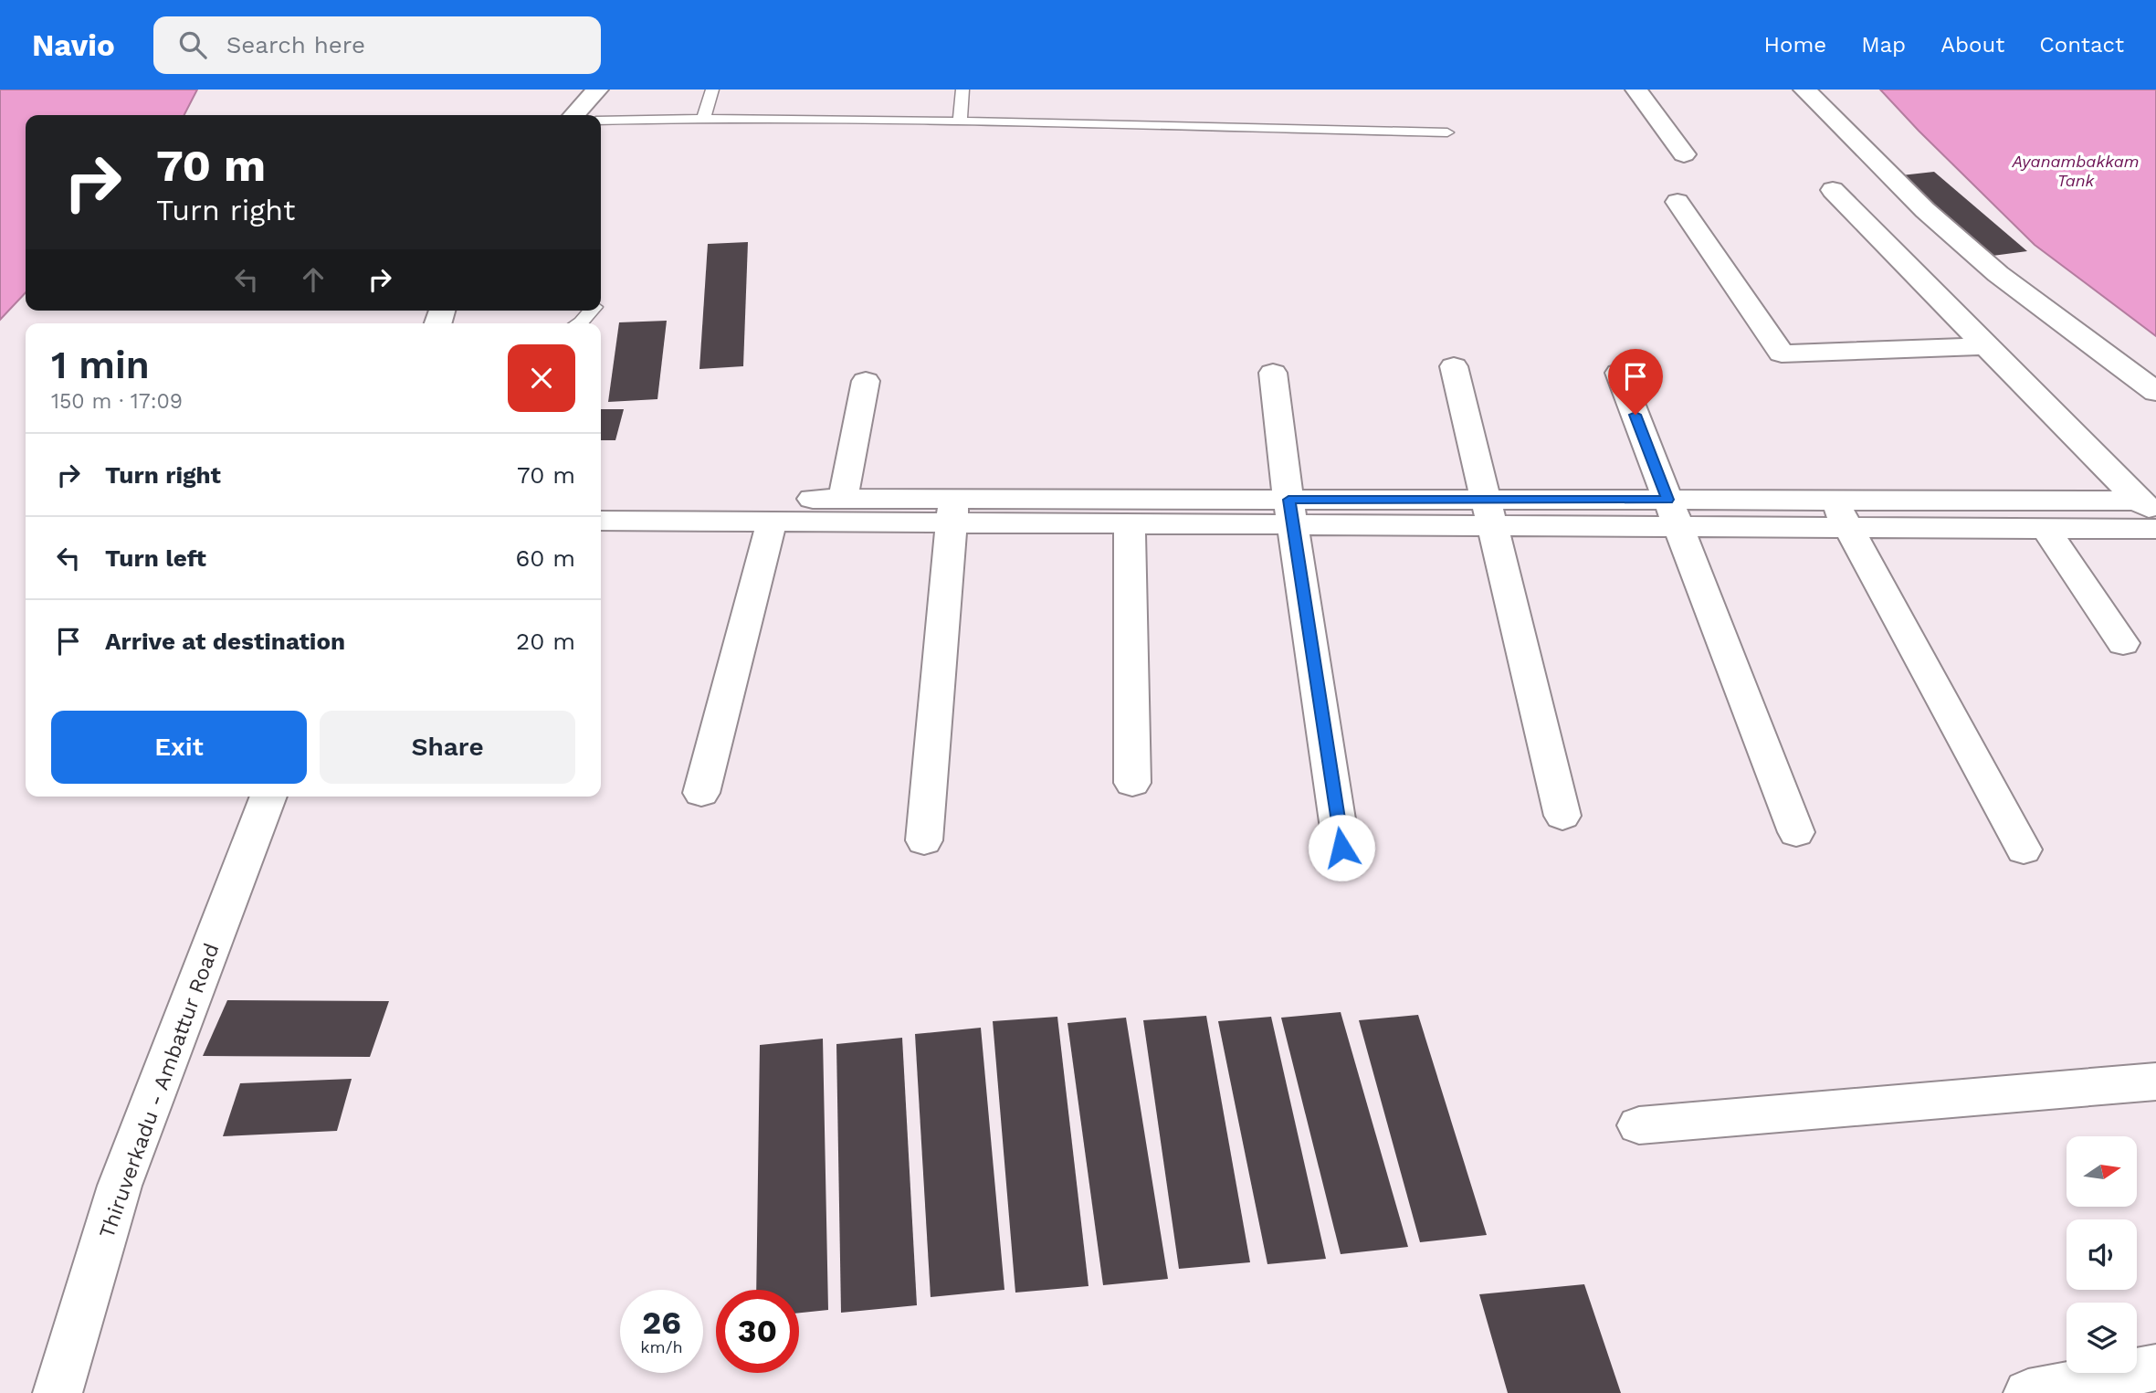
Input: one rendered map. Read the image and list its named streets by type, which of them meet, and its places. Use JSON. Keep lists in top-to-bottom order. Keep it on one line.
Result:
{"streets":{"street":["Thiruverkadu - Ambattur Road"]},"water":["Ayanambakkam Tank"],"north":"right","page":{"header":"Navio","search":"Search here","nav":["Home","Map","About","Contact"],"turn":["70 m","Turn right"],"heading":["1 min","150 m · 17:09"],"list":[{"name":"Turn right","value":"70 m"},{"name":"Turn left","value":"60 m"},{"name":"Arrive at destination","value":"20 m"}],"buttons":["Exit","Share"],"speed":"26 km/h","limit":"30"}}
